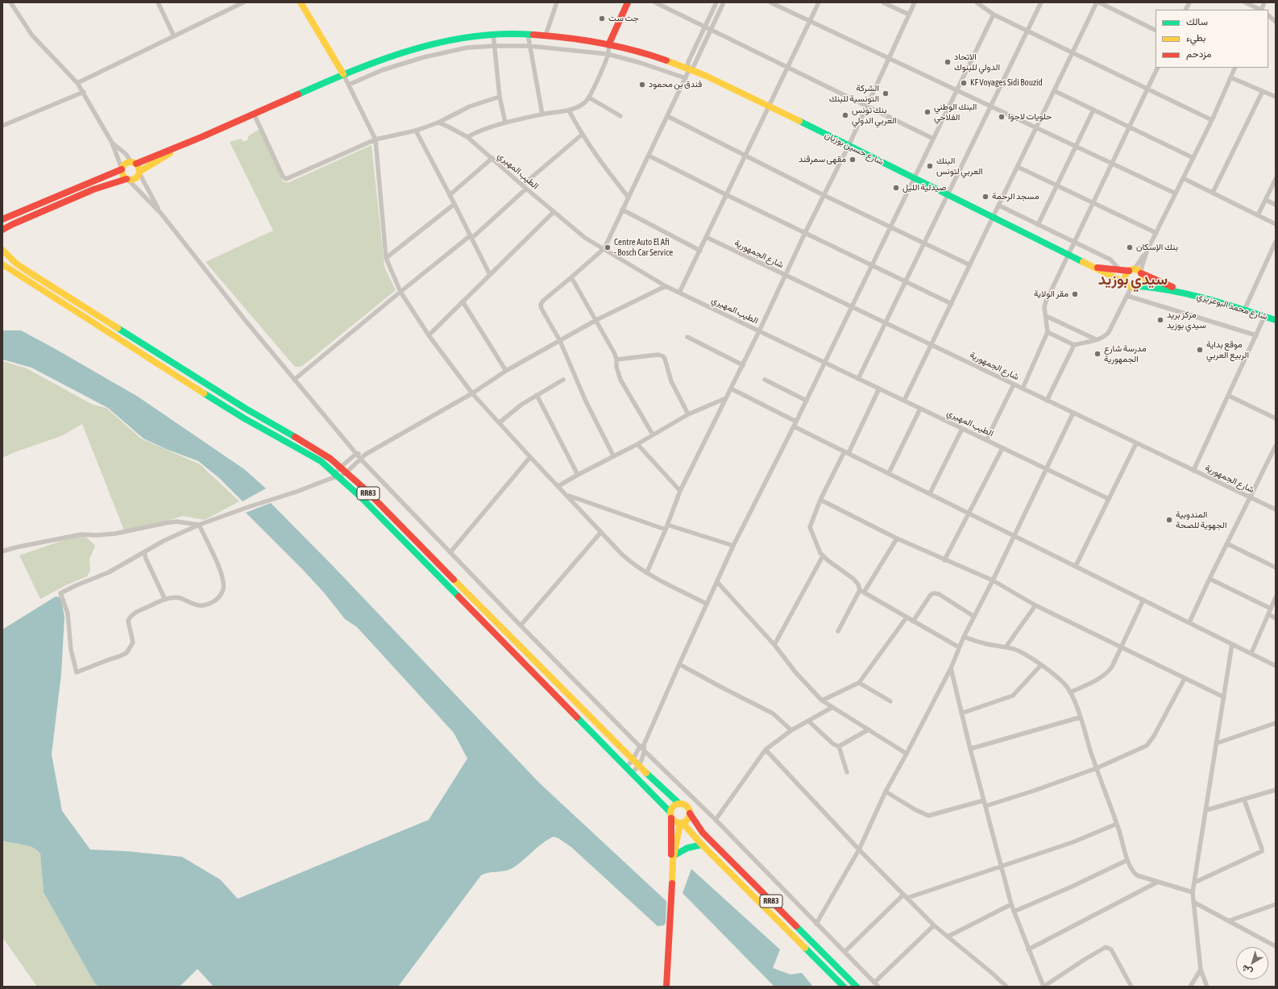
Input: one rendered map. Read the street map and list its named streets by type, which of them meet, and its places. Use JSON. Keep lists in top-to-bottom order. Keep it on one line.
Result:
{"streets":{"main road":["شارع حسين بوزيان","شارع محمد البوعزيزي","RR83"],"street":["الطيب المهيري","شارع الجمهورية"]},"crossings":[["شارع حسين بوزيان","شارع محمد البوعزيزي"]],"districts":["سيدي بوزيد"],"places":["جت ست","الاتحاد الدولي للبنوك","KF Voyages Sidi Bouzid","فندق بن محمود","الشركة التونسية للبنك","البنك الوطني الفلاحي","بنك تونس العربي الدولي","حلويات لاجوا","مقهى سمرقند","البنك العربي لتونس","صيدلية الليل","مسجد الرحمة","Centre Auto El Afi - Bosch Car Service","بنك الإسكان","مقر الولاية","مركز بريد سيدي بوزيد","موقع بداية الربيع العربي","مدرسة شارع الجمهورية","المندوبية الجهوية للصحة"],"legend":["سالك","بطيء","مزدحم"],"north":"bottom left"}
